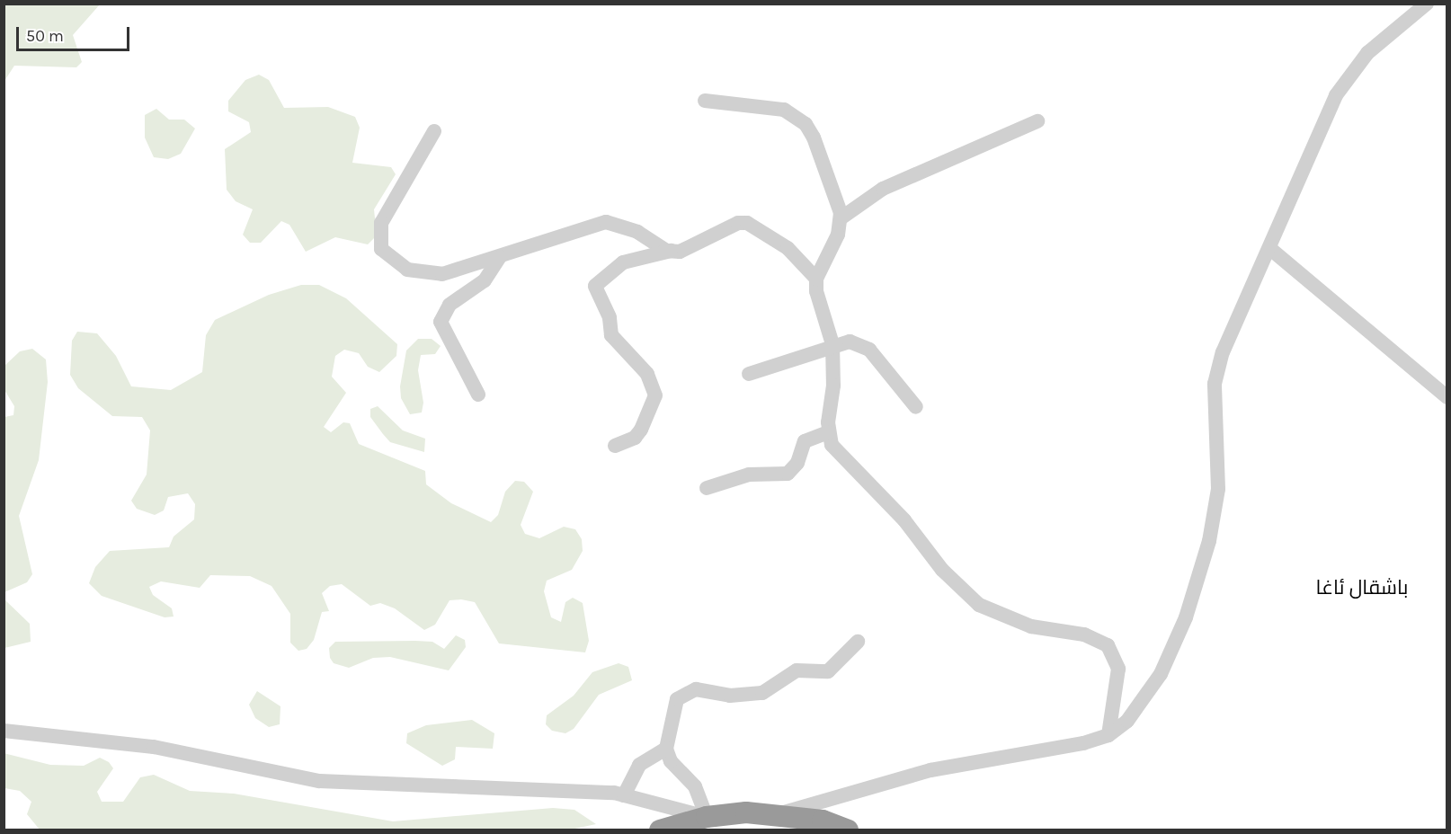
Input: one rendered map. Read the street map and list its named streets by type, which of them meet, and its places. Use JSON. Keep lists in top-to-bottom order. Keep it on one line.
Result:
{"districts":["باشقال ئاغا"],"scale_bar":"50 m"}
